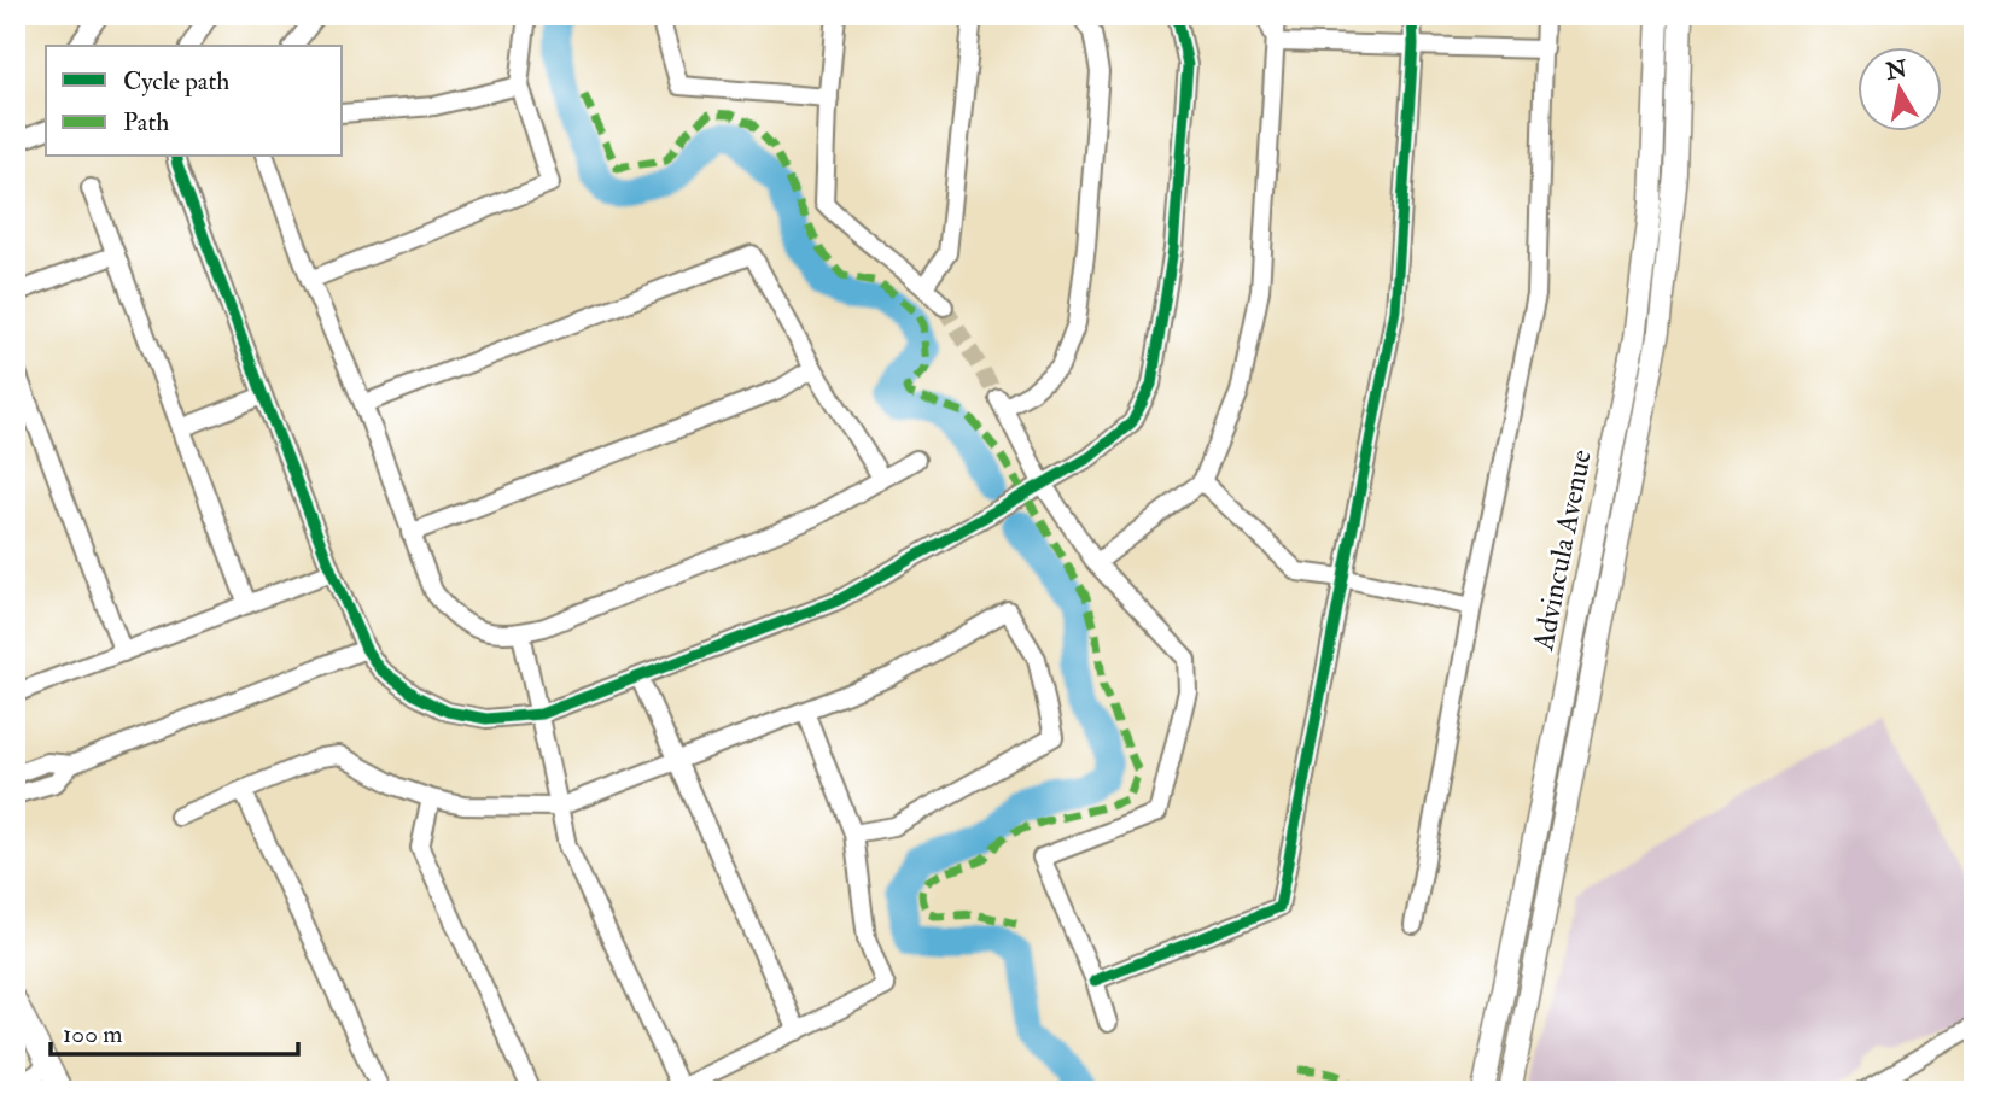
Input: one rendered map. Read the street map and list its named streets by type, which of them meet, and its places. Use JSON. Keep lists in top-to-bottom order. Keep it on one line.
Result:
{"streets":{"main road":["Advincula Avenue"]},"legend":["Cycle path","Path"],"scale_bar":"100 m","north":"top"}
